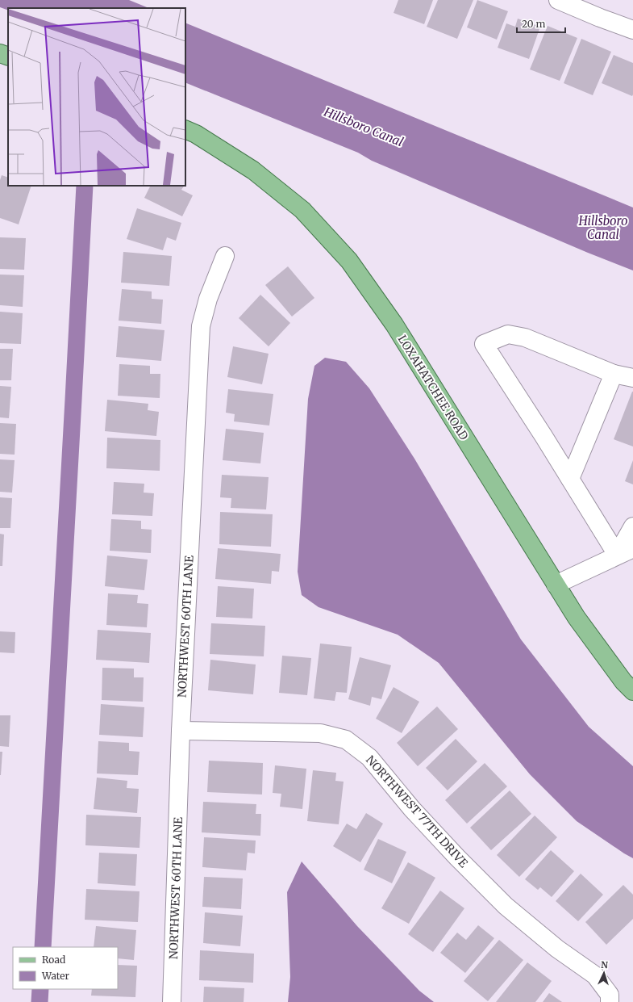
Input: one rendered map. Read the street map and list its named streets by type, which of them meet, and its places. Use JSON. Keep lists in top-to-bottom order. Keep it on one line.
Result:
{"streets":{"main road":["LOXAHATCHEE ROAD"],"street":["NORTHWEST 60TH LANE","NORTHWEST 77TH DRIVE"]},"crossings":[["NORTHWEST 60TH LANE","NORTHWEST 77TH DRIVE"]],"water":["Hillsboro Canal"],"legend":["Road","Water"],"scale_bar":"20 m","north":"top"}
